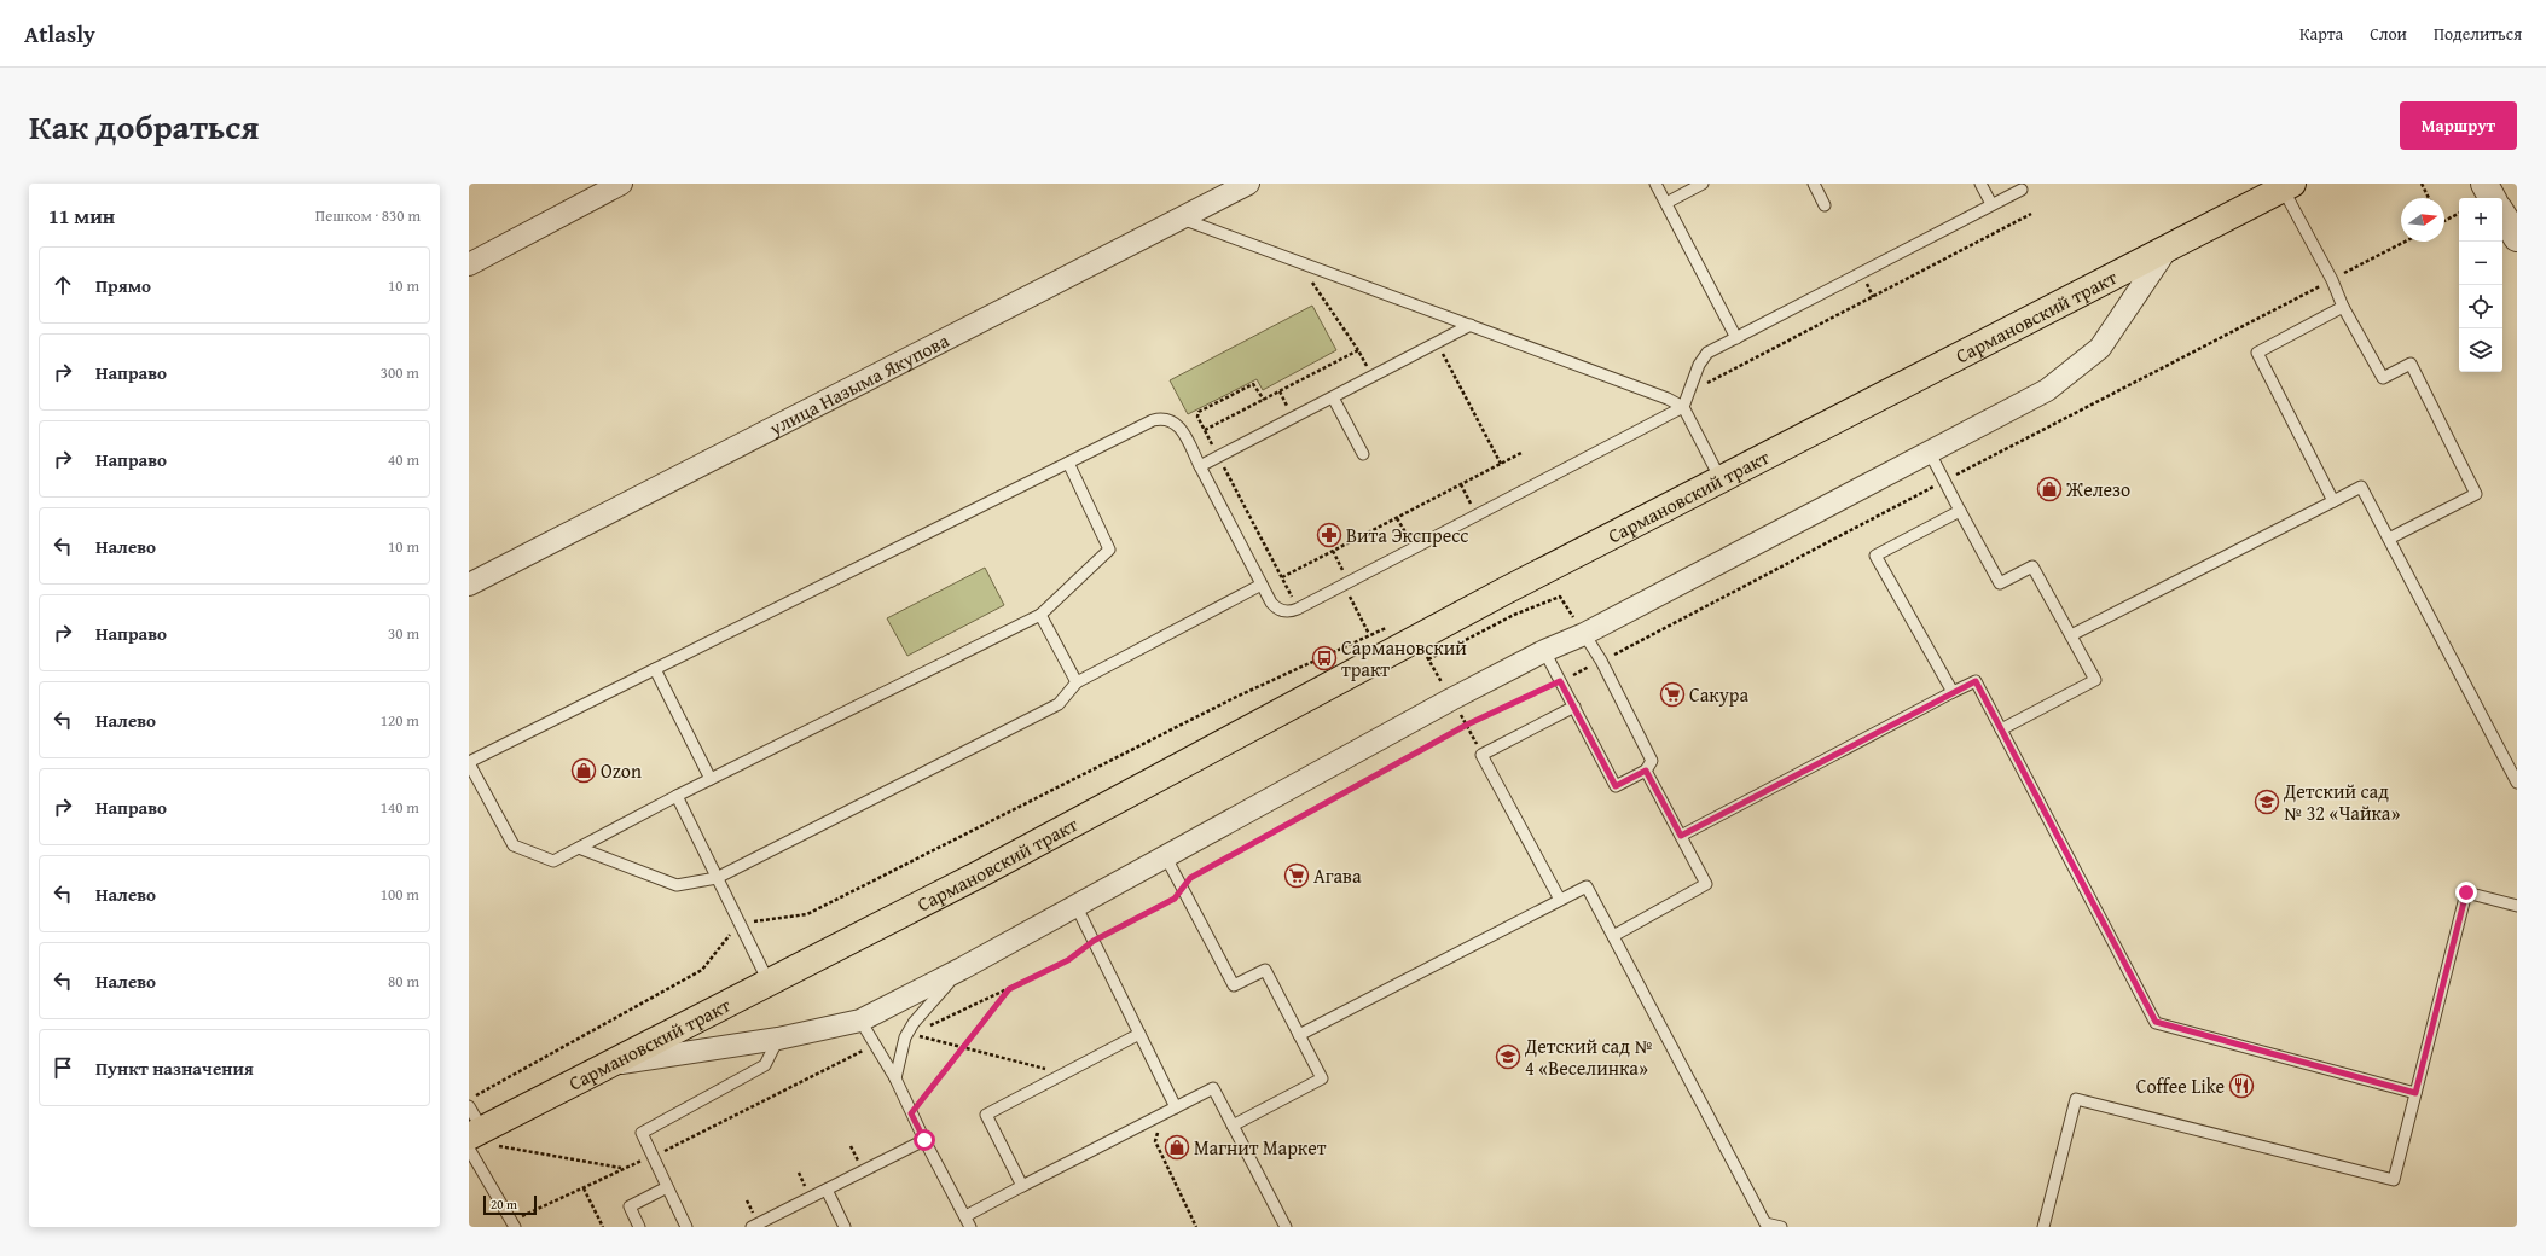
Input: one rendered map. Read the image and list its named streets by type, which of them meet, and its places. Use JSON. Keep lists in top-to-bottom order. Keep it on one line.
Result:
{"streets":{"main road":["Сармановский тракт"],"street":["улица Назыма Якупова"]},"places":{"shop":["Железо","Ozon","Магнит Маркет"],"pharmacy":["Вита Экспресс"],"bus stop":["Сармановский тракт"],"supermarket":["Сакура","Агава"],"school or university":["Детский сад № 32 «Чайка»","Детский сад № 4 «Веселинка»"],"restaurant":["Coffee Like"]},"scale_bar":"20 m","north":"right","page":{"header":"Atlasly","nav":["Карта","Слои","Поделиться"],"title":"Как добраться","buttons":"Маршрут","heading":["11 мин","Пешком · 830 m"],"map_buttons":["+","−"],"list":[["Прямо","10 m"],["Направо","300 m"],["Направо","40 m"],["Налево","10 m"],["Направо","30 m"],["Налево","120 m"],["Направо","140 m"],["Налево","100 m"],["Налево","80 m"],"Пункт назначения"],"scale":"20 m"}}
